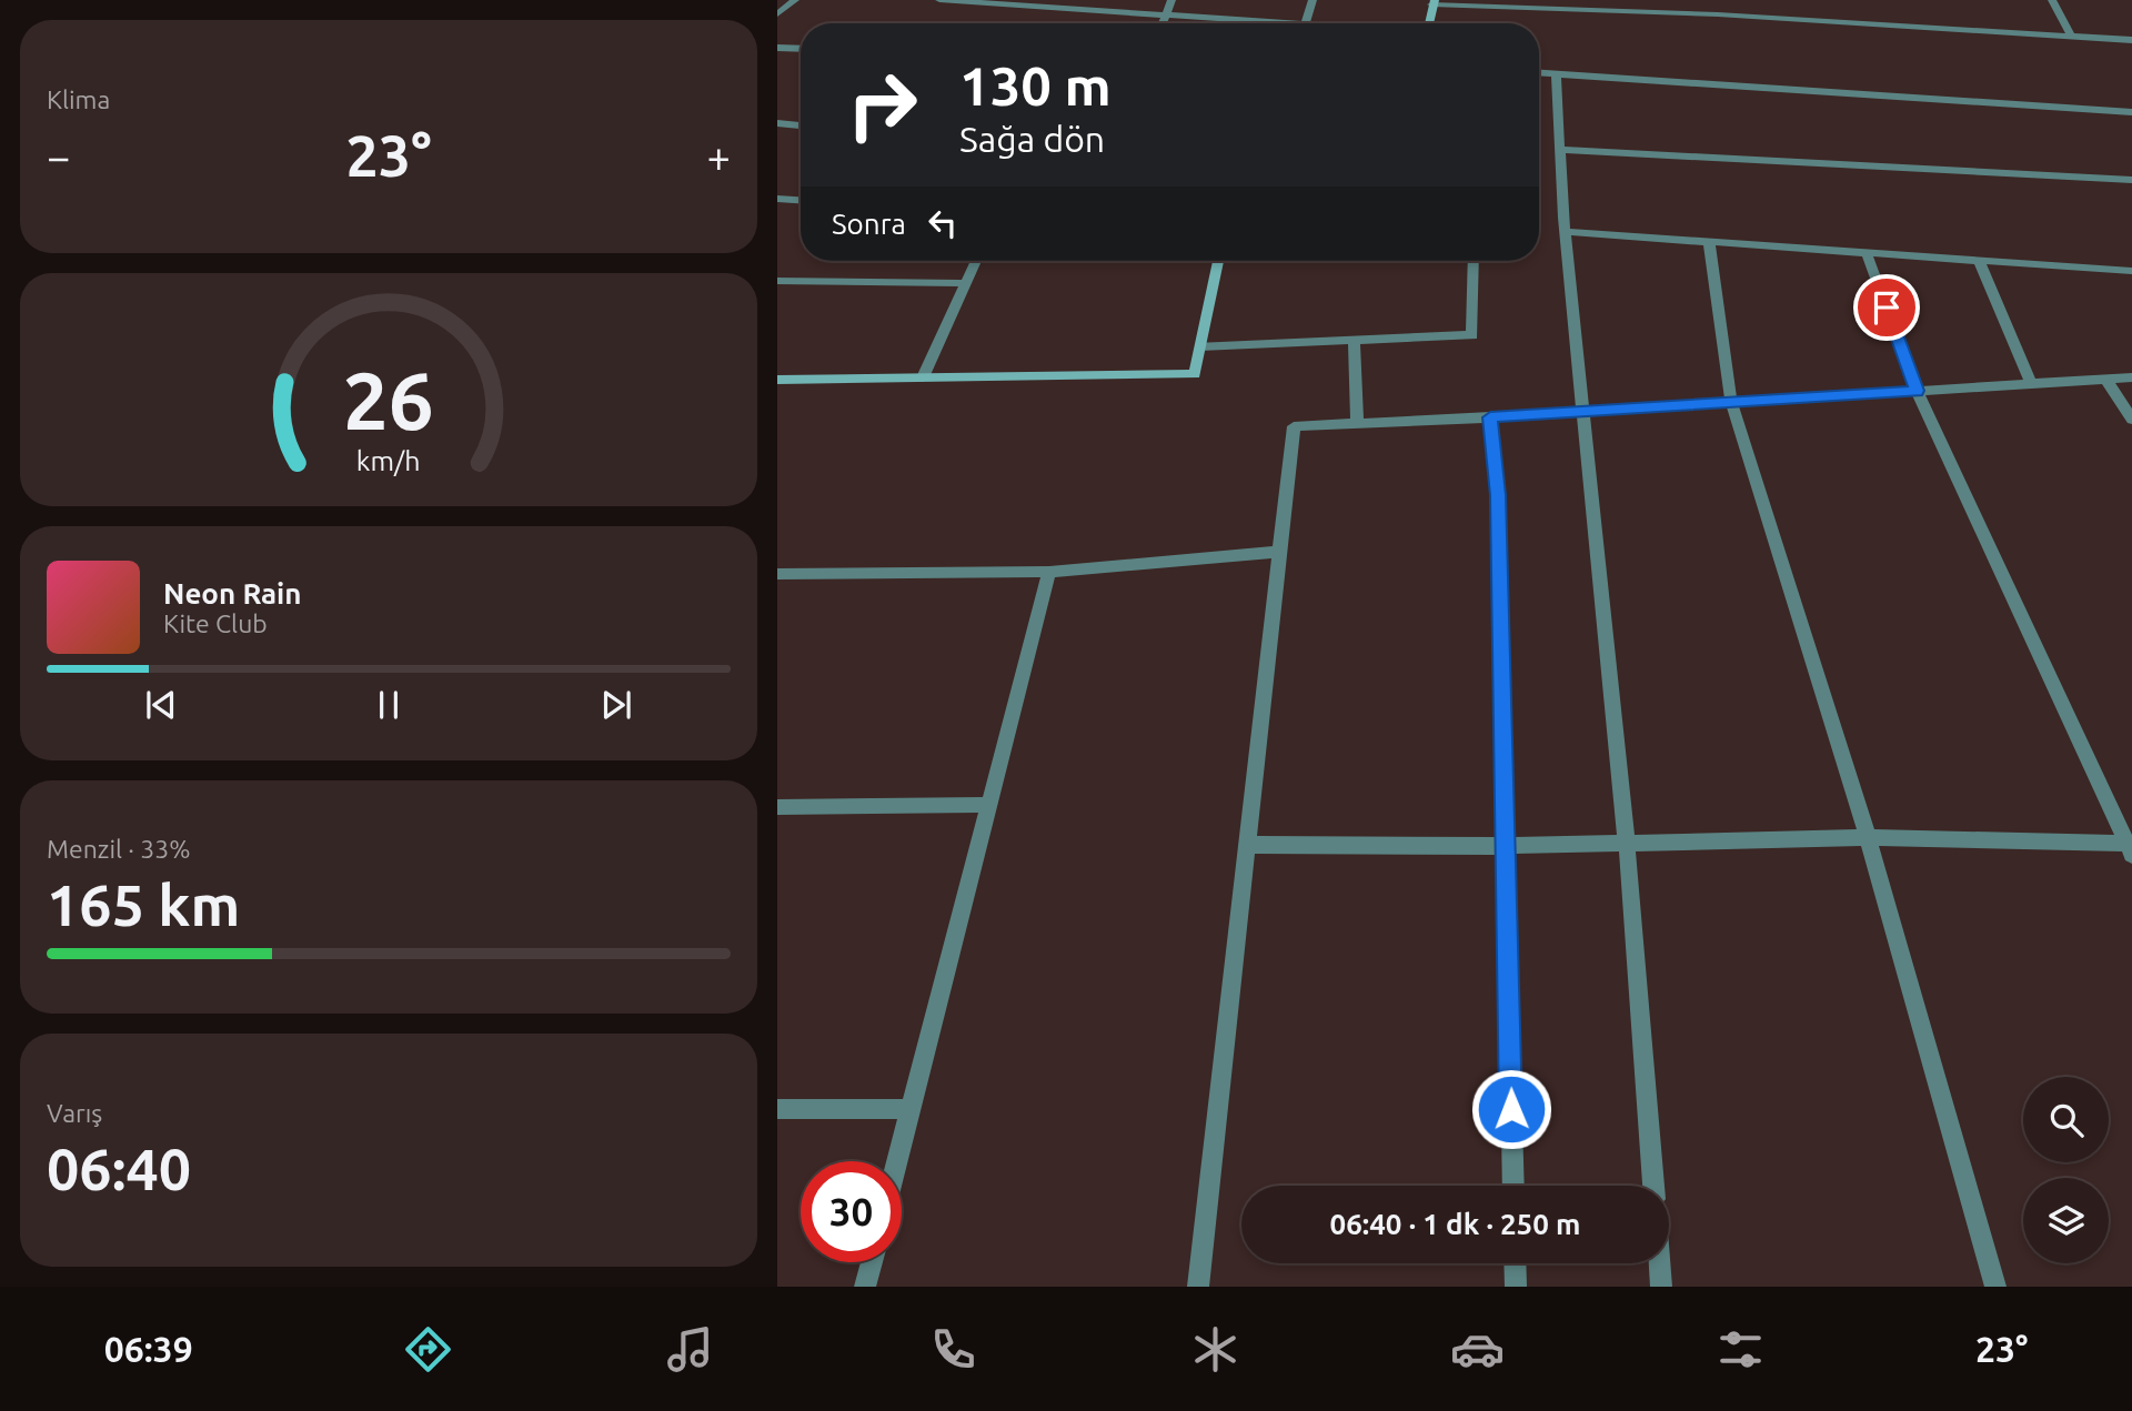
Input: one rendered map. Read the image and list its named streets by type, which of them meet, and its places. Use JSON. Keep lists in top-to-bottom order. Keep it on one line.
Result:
{"page":{"tile":["Klima",["Menzil · 33%","165 km"],["Varış","06:40"]],"turn":["130 m","Sağa dön"],"heat":["−","23°","+"],"then":"Sonra","song":["Neon Rain","Kite Club"],"limit":"30","trip":"06:40 · 1 dk · 250 m","tabs":["06:39","23°"],"gauge":["26","km/h"]}}
